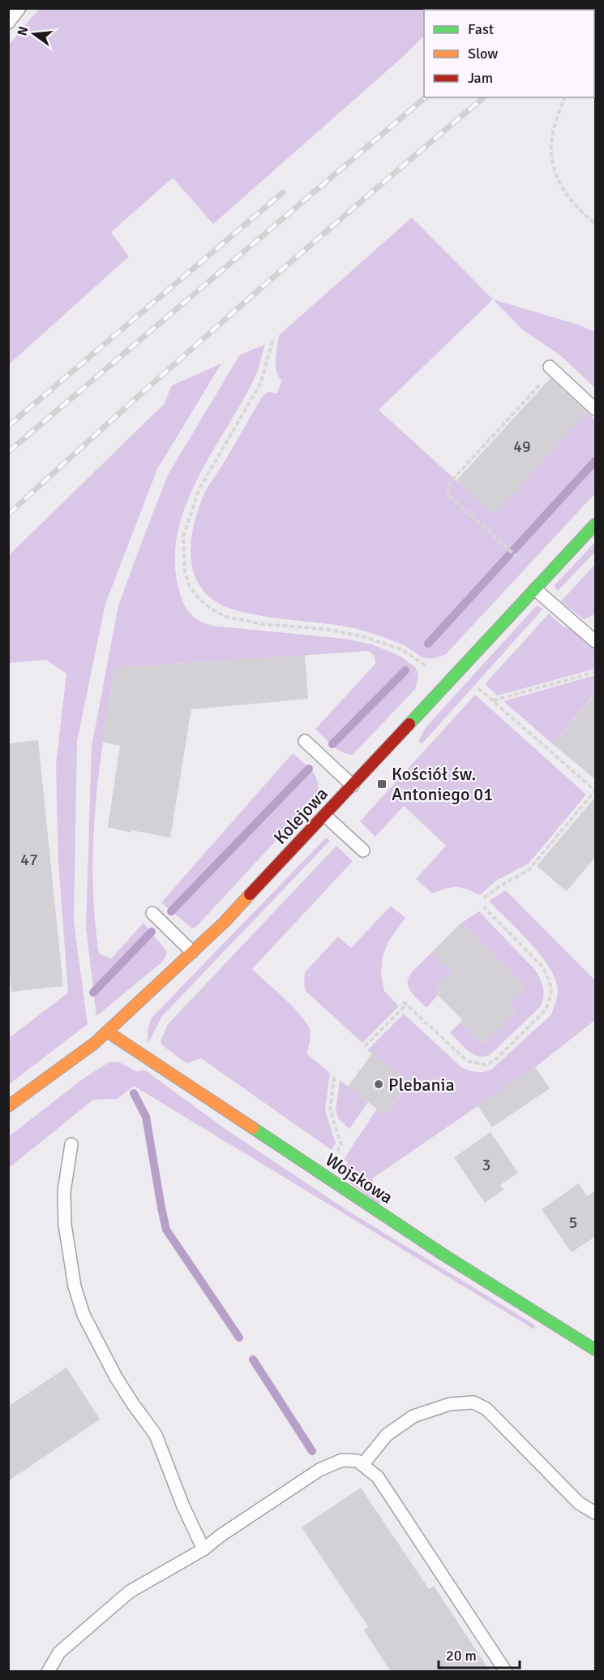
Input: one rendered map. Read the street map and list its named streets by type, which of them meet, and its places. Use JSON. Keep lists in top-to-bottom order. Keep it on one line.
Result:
{"streets":{"street":["Kolejowa","Wojskowa"]},"crossings":[["Kolejowa","Wojskowa"]],"places":{"transit":["Kościół św. Antoniego 01"],"other":["Plebania"]},"house_numbers":["49","47","3","5"],"legend":["Fast","Slow","Jam"],"scale_bar":"20 m","north":"left"}
